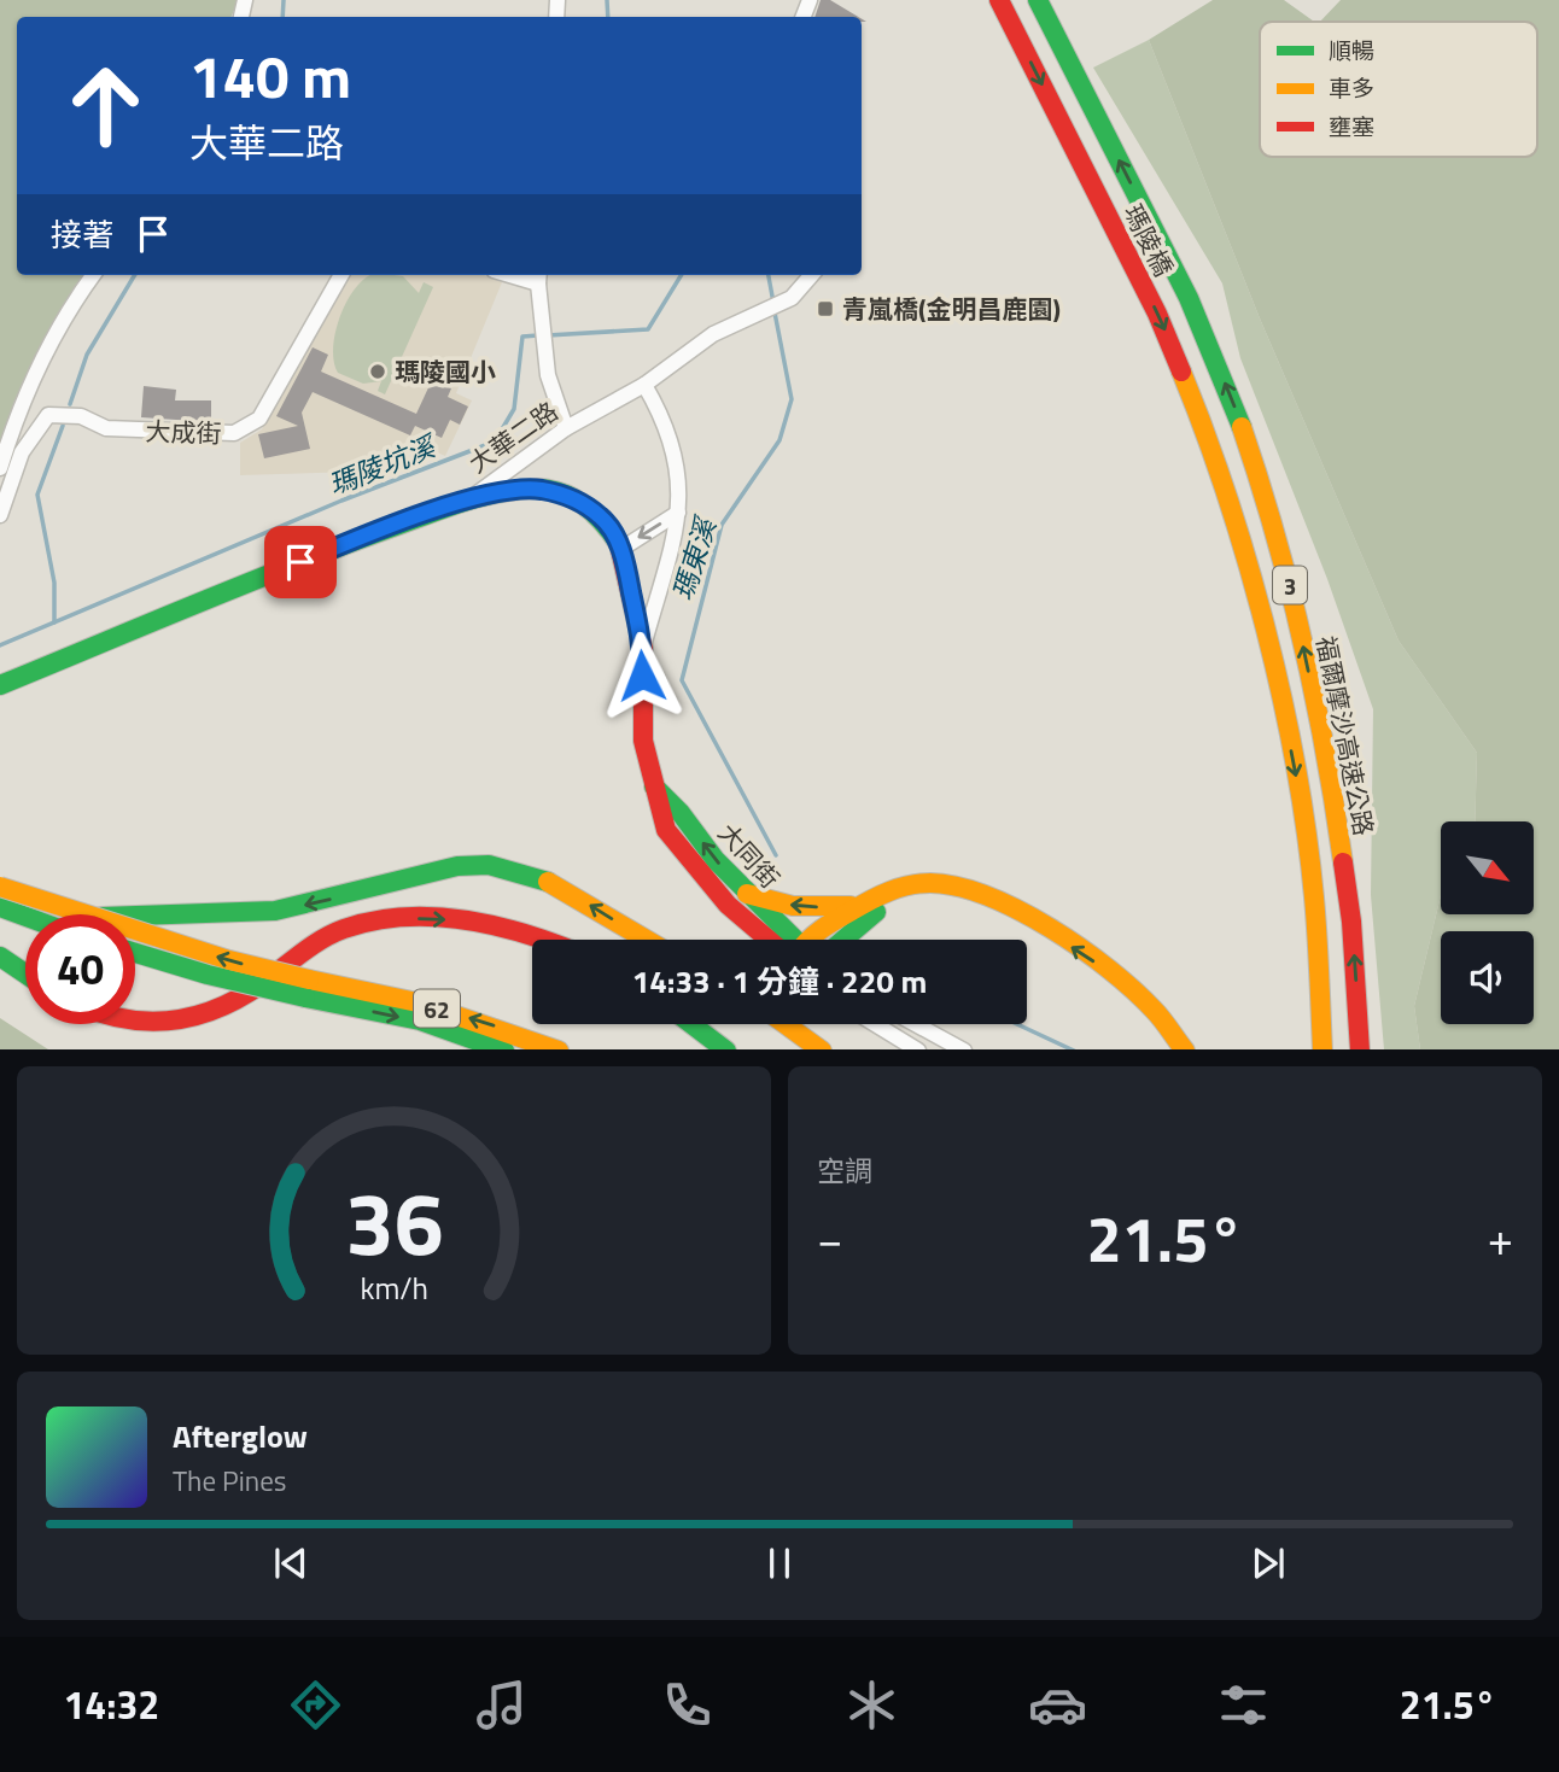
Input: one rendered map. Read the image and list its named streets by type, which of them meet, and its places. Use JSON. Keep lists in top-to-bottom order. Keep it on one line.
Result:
{"streets":{"main road":["瑪陵橋","大華二路","3","福爾摩沙高速公路","大同街","62"],"street":["大成街"]},"crossings":[["瑪陵橋","福爾摩沙高速公路"]],"one_way":["福爾摩沙高速公路"],"water":["瑪陵坑溪","瑪東溪"],"places":{"transit":["青嵐橋(金明昌鹿園)"],"other":["瑪陵國小"]},"legend":["順暢","車多","壅塞"],"north":"bottom right","page":{"turn":["140 m","大華二路"],"then":"接著","limit":"40","trip":"14:33 · 1 分鐘 · 220 m","tile":"空調","heat":["−","21.5°","+"],"song":["Afterglow","The Pines"],"tabs":["14:32","21.5°"],"gauge":["36","km/h"]}}
